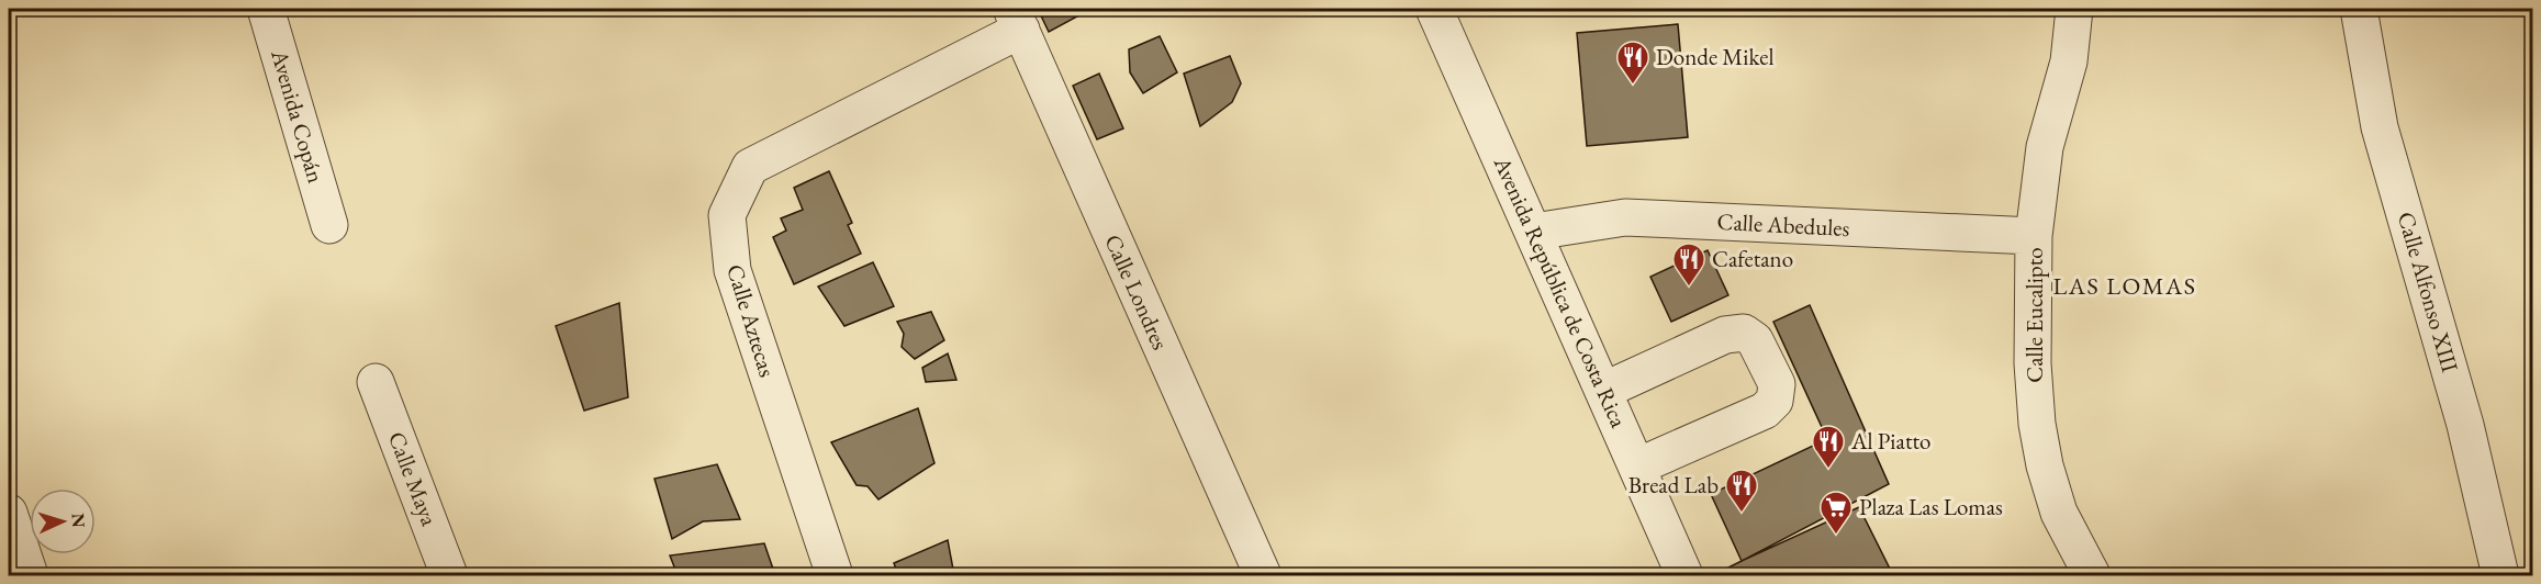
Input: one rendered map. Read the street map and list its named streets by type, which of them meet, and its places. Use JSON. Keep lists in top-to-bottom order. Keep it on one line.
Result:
{"streets":{"street":["Avenida Copán","Calle Abedules","Calle Londres","Avenida República de Costa Rica","Calle Alfonso XIII","Calle Eucalipto","Calle Aztecas","Calle Maya"]},"crossings":[["Calle Abedules","Avenida República de Costa Rica"],["Calle Abedules","Calle Eucalipto"],["Calle Londres","Calle Aztecas"]],"districts":["LAS LOMAS"],"places":{"restaurant":["Donde Mikel","Cafetano","Al Piatto","Bread Lab"],"supermarket":["Plaza Las Lomas"]},"north":"right"}
